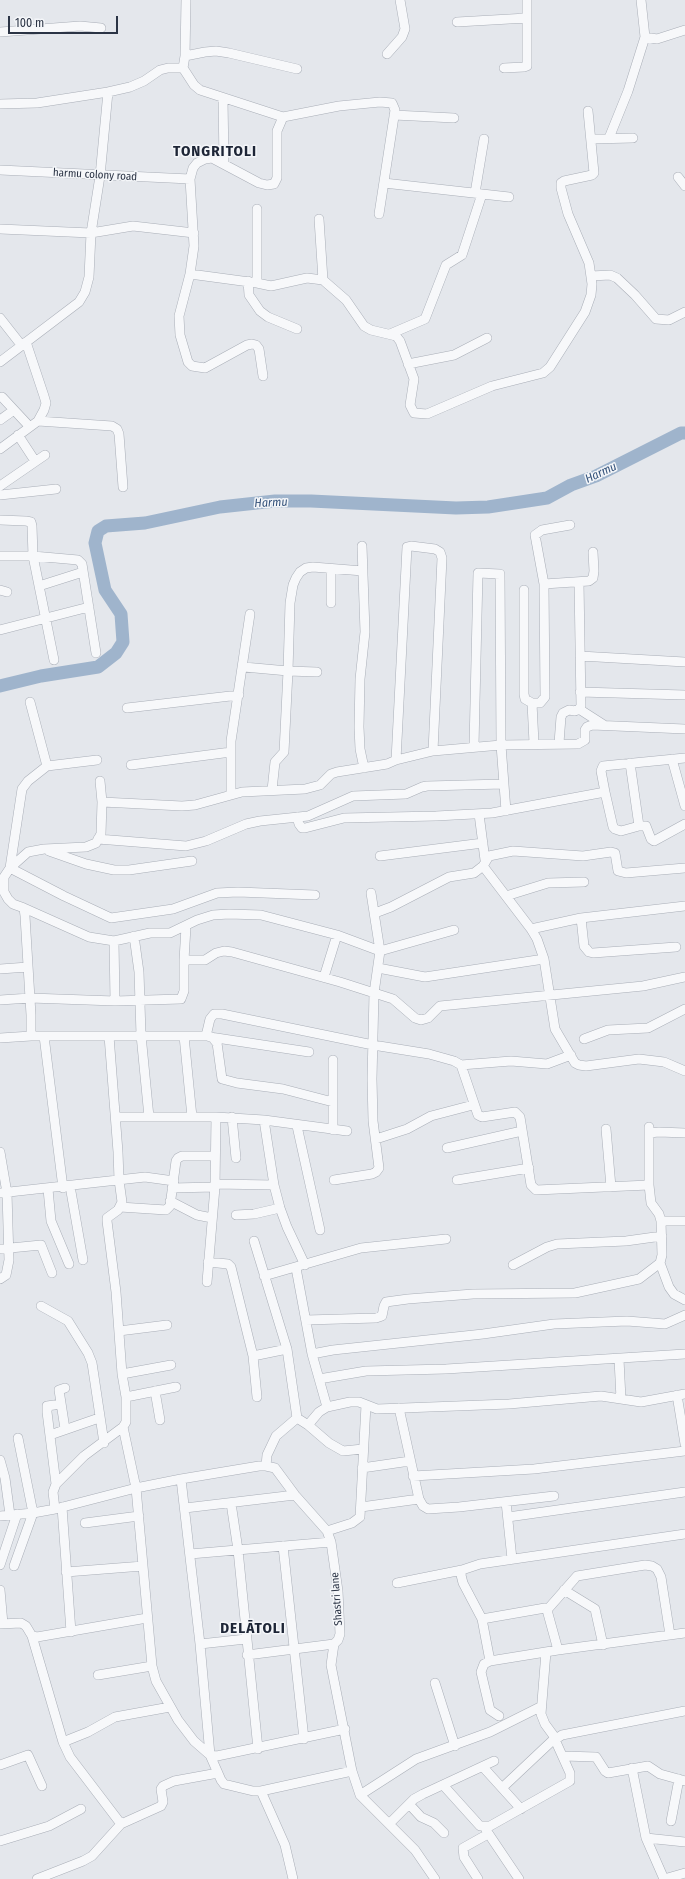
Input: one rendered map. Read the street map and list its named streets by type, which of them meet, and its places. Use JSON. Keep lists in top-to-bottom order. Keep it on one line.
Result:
{"streets":{"street":["harmu colony road","Shastri lane"]},"districts":["TONGRITOLI","DELĀTOLI"],"water":["Harmu"],"scale_bar":"100 m"}
